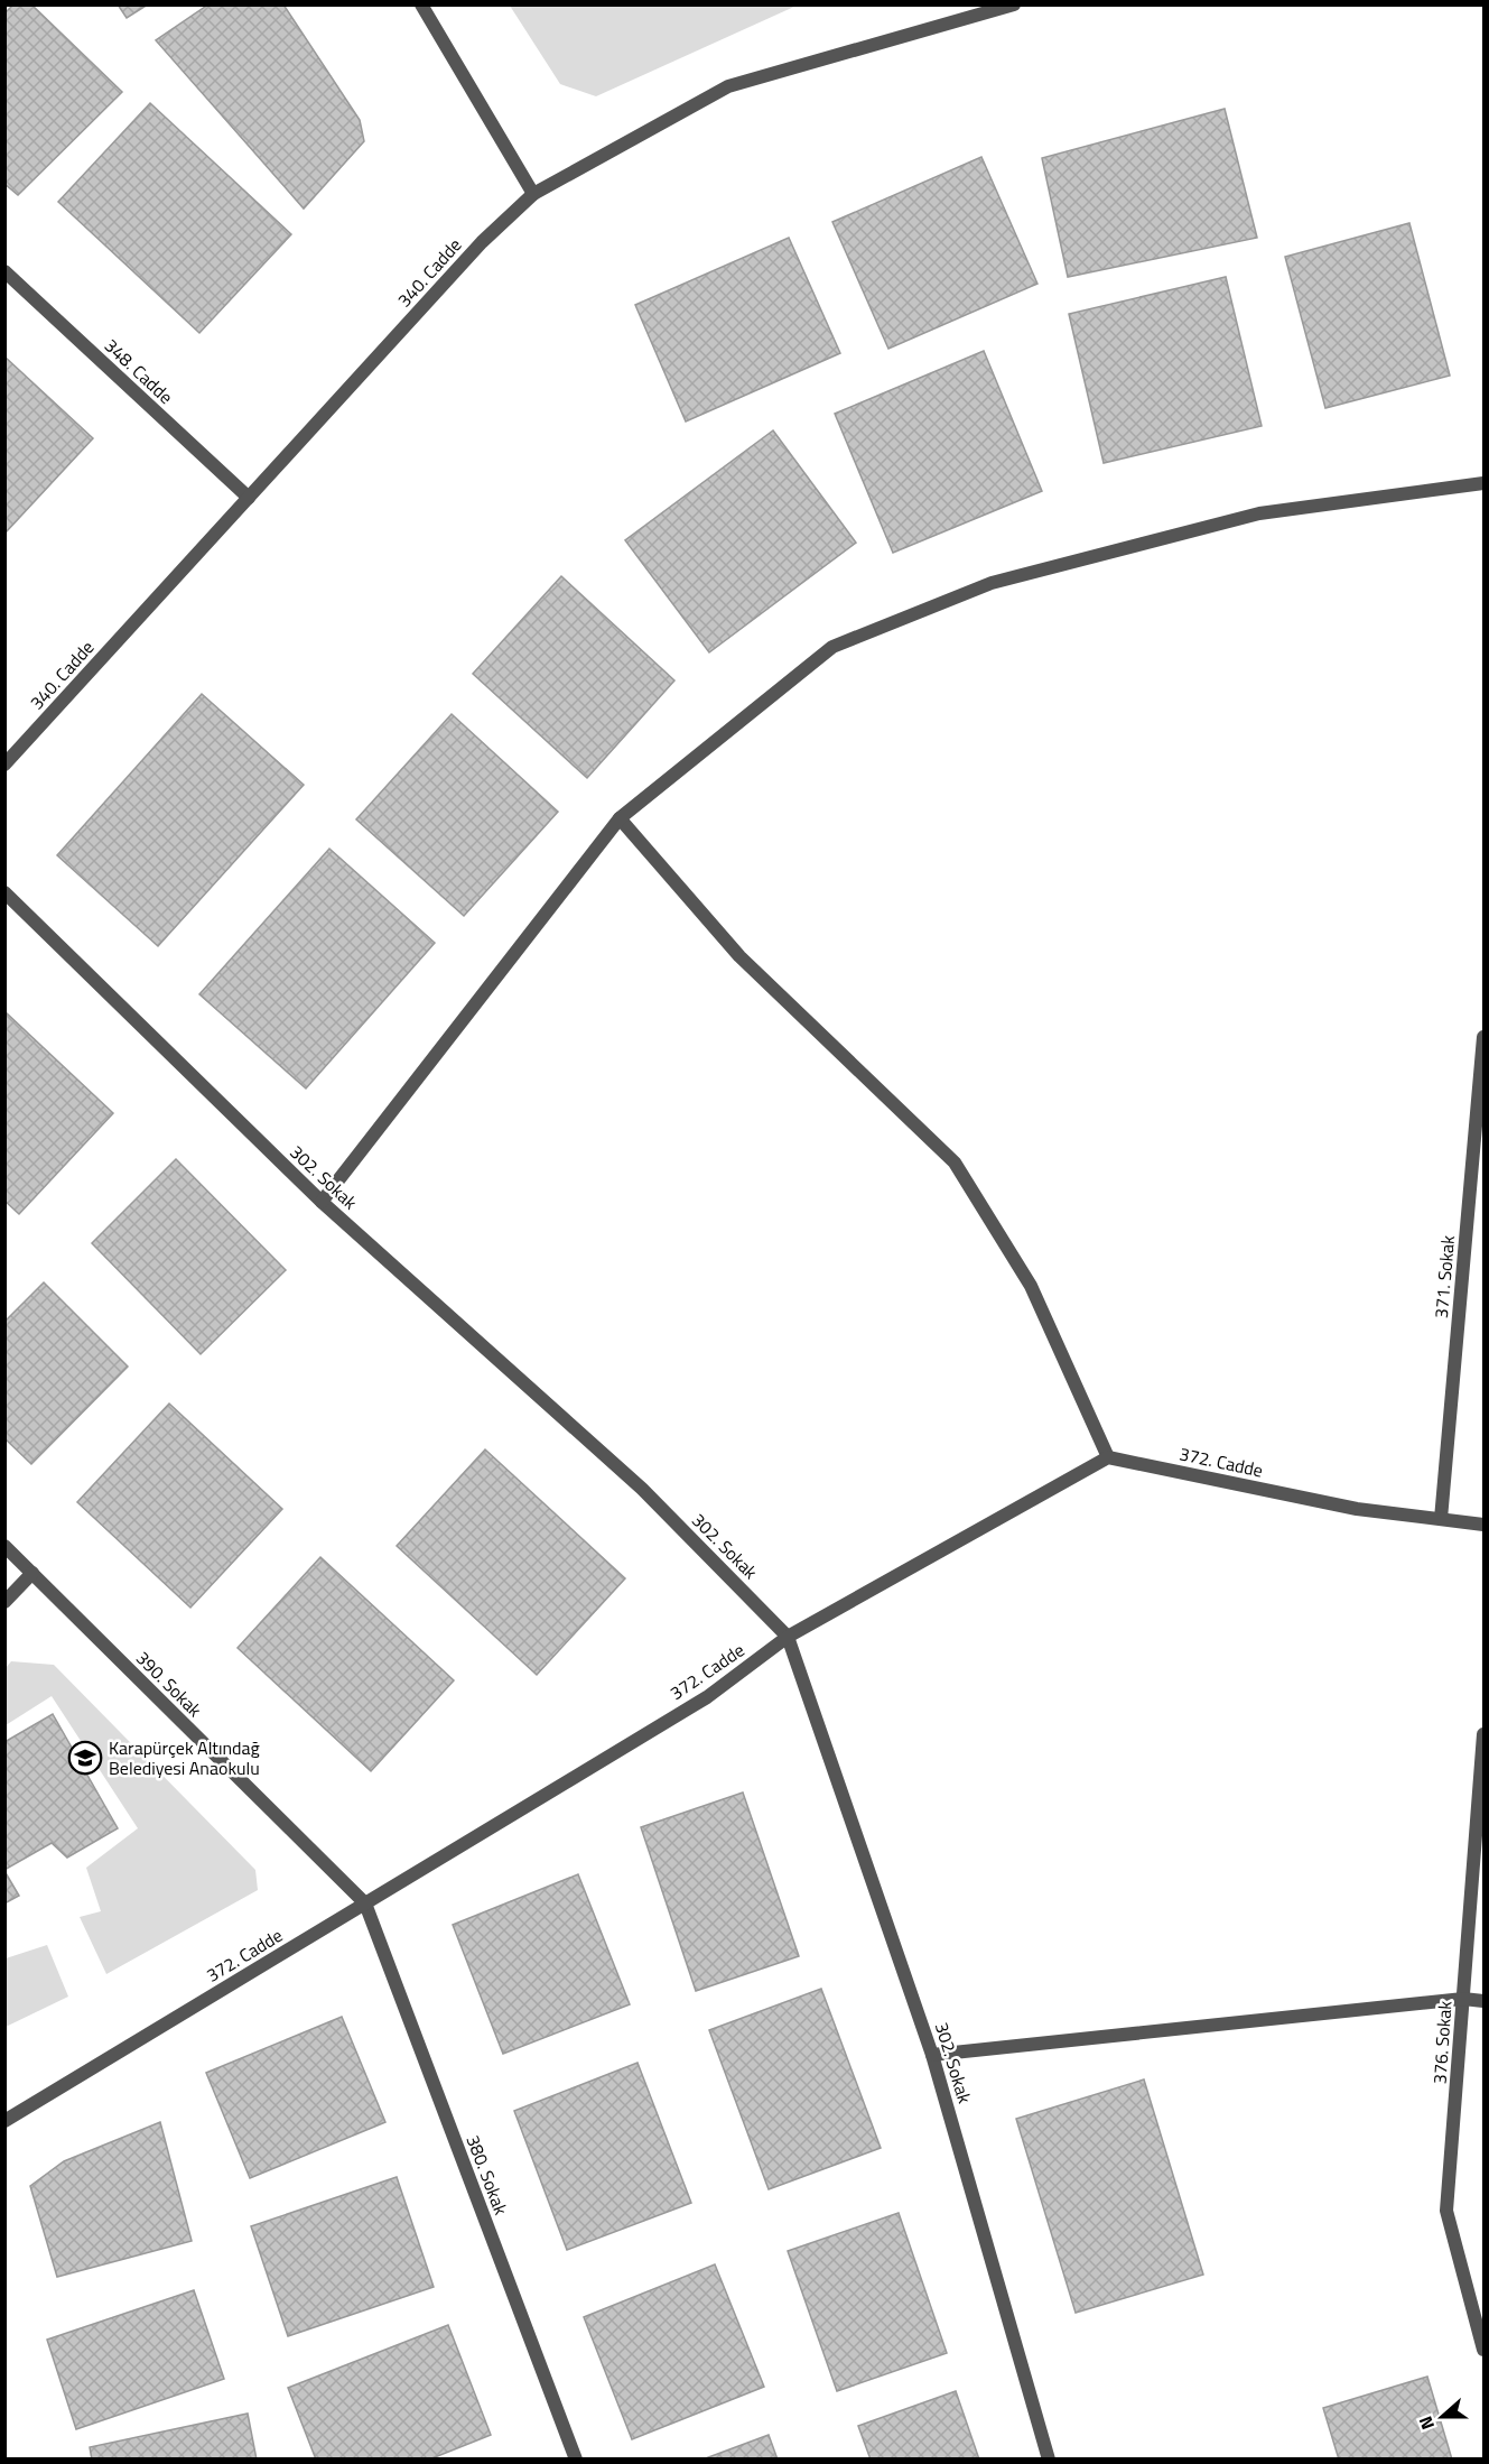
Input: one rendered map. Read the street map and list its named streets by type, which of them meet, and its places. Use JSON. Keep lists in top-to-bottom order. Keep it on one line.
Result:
{"streets":{"street":["340. Cadde","348. Cadde","302. Sokak","371. Sokak","372. Cadde","390. Sokak","376. Sokak","380. Sokak"]},"crossings":[["340. Cadde","348. Cadde"],["302. Sokak","372. Cadde"],["371. Sokak","372. Cadde"],["372. Cadde","390. Sokak"],["372. Cadde","380. Sokak"],["390. Sokak","380. Sokak"]],"places":{"school or university":["Karapürçek Altındağ Belediyesi Anaokulu"]},"north":"left"}
